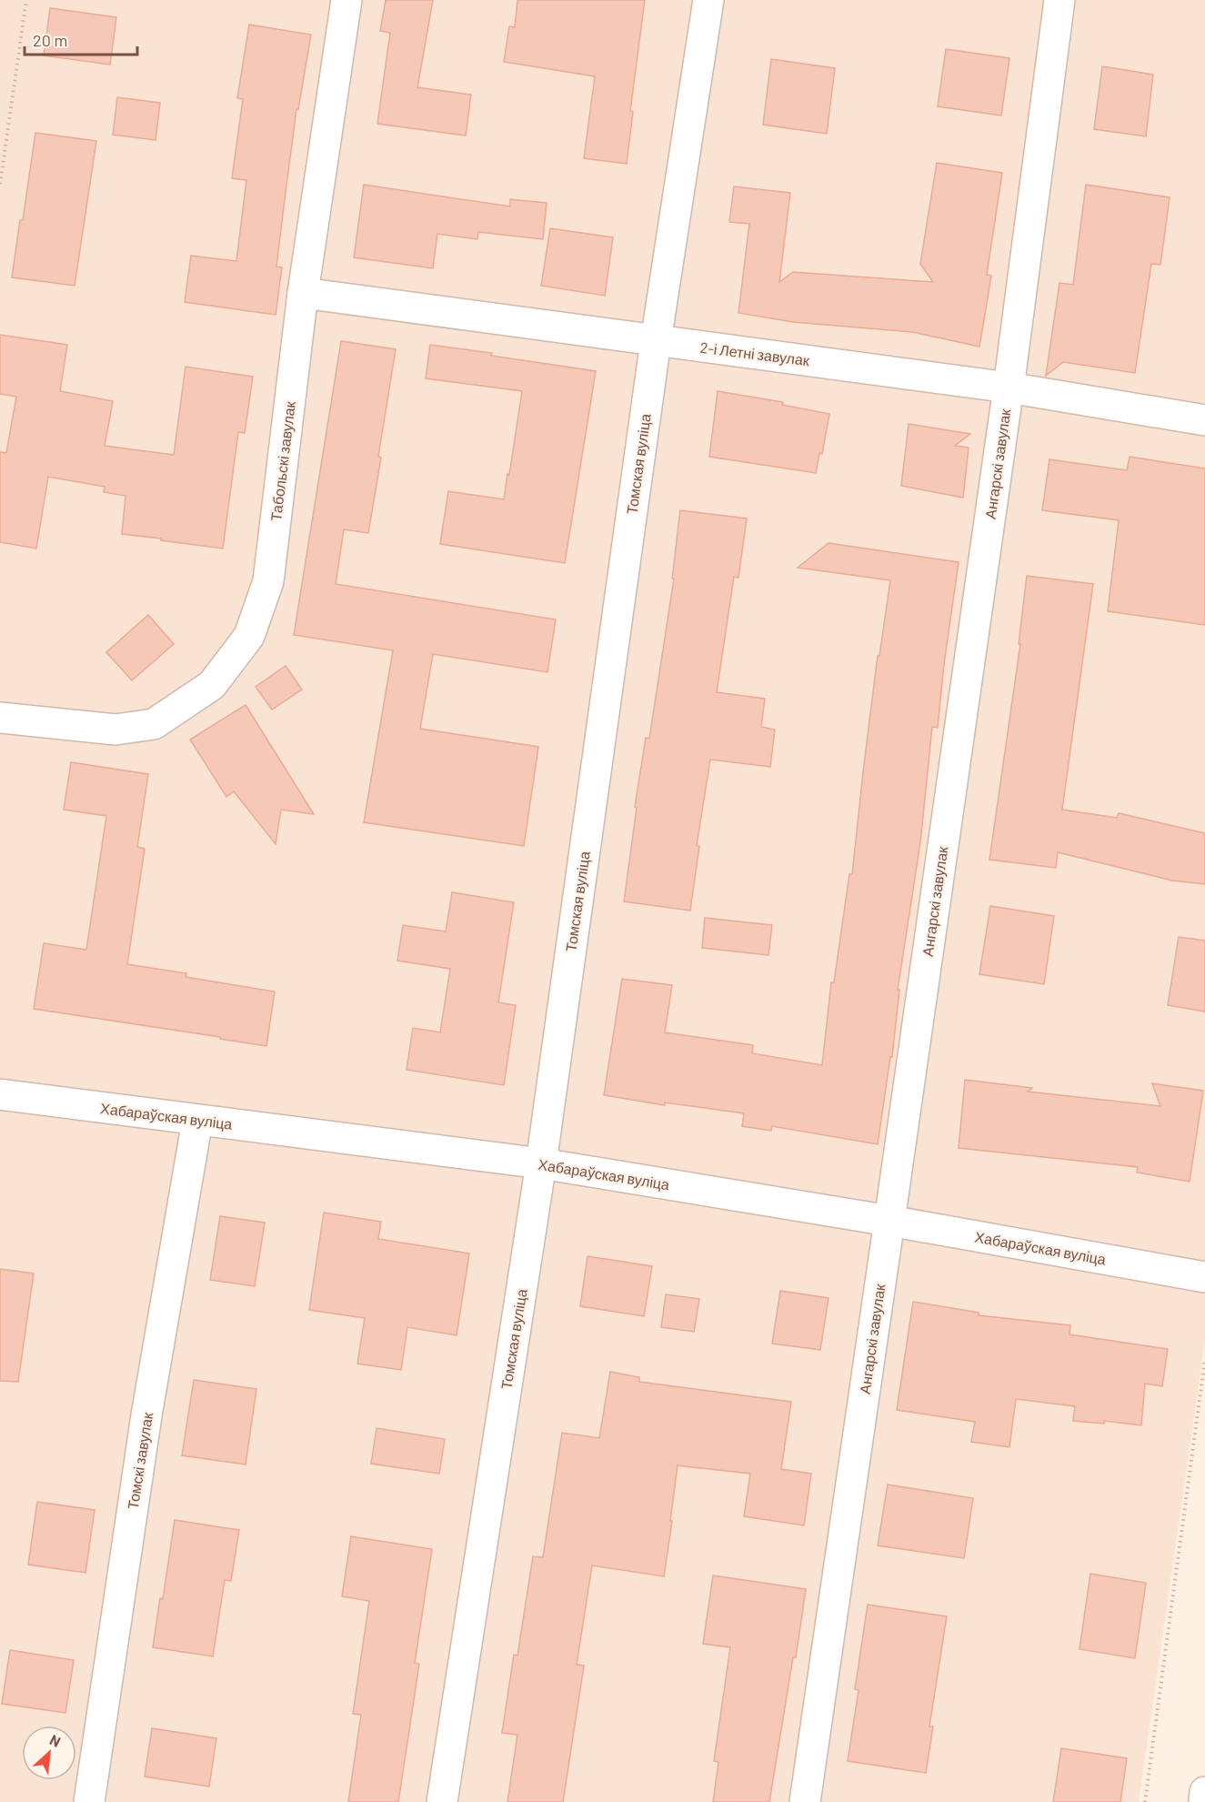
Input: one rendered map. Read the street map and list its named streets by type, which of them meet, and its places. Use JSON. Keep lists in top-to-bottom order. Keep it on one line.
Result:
{"streets":{"street":["2-і Летні завулак","Табольскі завулак","Томская вуліца","Ангарскі завулак","Хабараўская вуліца","Томскі завулак"]},"crossings":[["2-і Летні завулак","Табольскі завулак"],["2-і Летні завулак","Томская вуліца"],["2-і Летні завулак","Ангарскі завулак"],["Томская вуліца","Хабараўская вуліца"],["Ангарскі завулак","Хабараўская вуліца"],["Хабараўская вуліца","Томскі завулак"]],"scale_bar":"20 m","north":"top right"}
